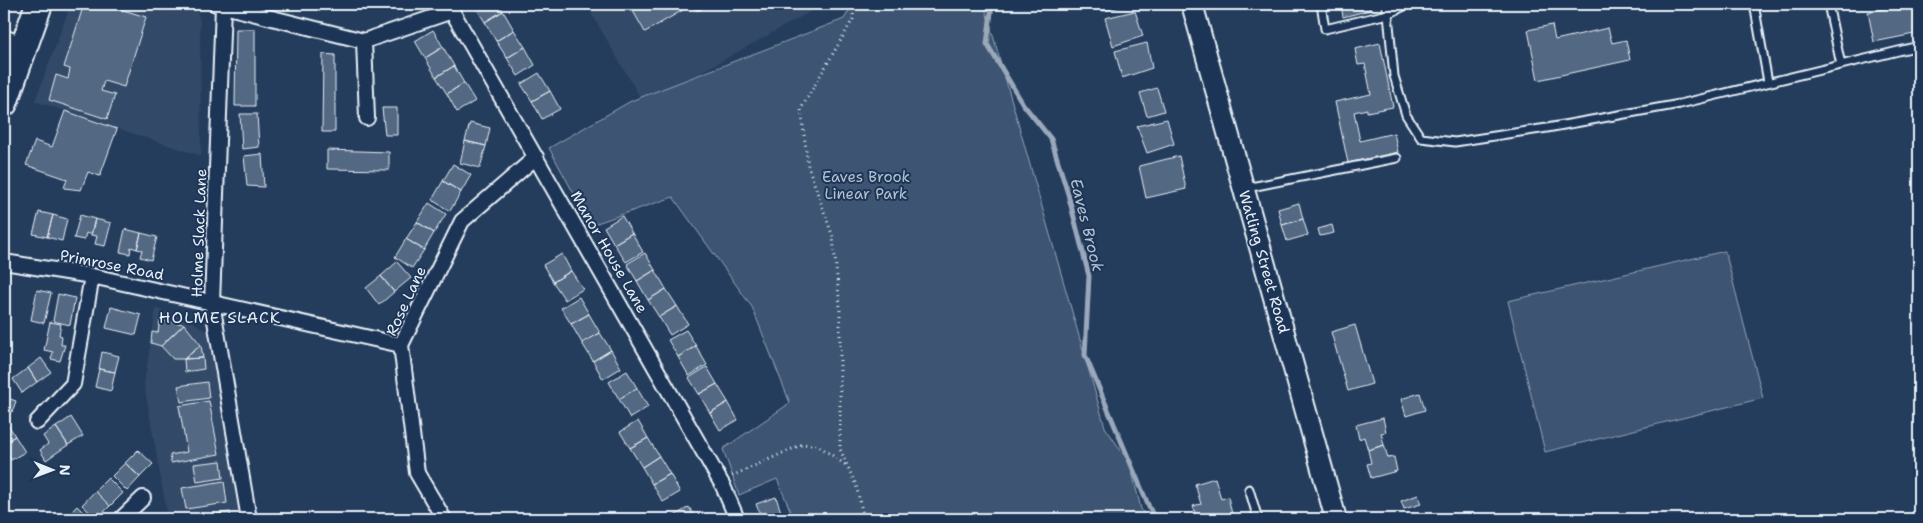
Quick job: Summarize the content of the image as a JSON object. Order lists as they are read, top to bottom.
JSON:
{
  "streets": {
    "main road": ["Watling Street Road"],
    "street": [
      "Holme Slack Lane",
      "Manor House Lane",
      "Primrose Road",
      "Rose Lane"
    ]
  },
  "crossings": [
    ["Holme Slack Lane", "Primrose Road"],
    ["Manor House Lane", "Rose Lane"],
    ["Primrose Road", "Rose Lane"]
  ],
  "districts": ["HOLME SLACK"],
  "water": ["Eaves Brook"],
  "parks": ["Eaves Brook Linear Park"],
  "north": "right"
}
